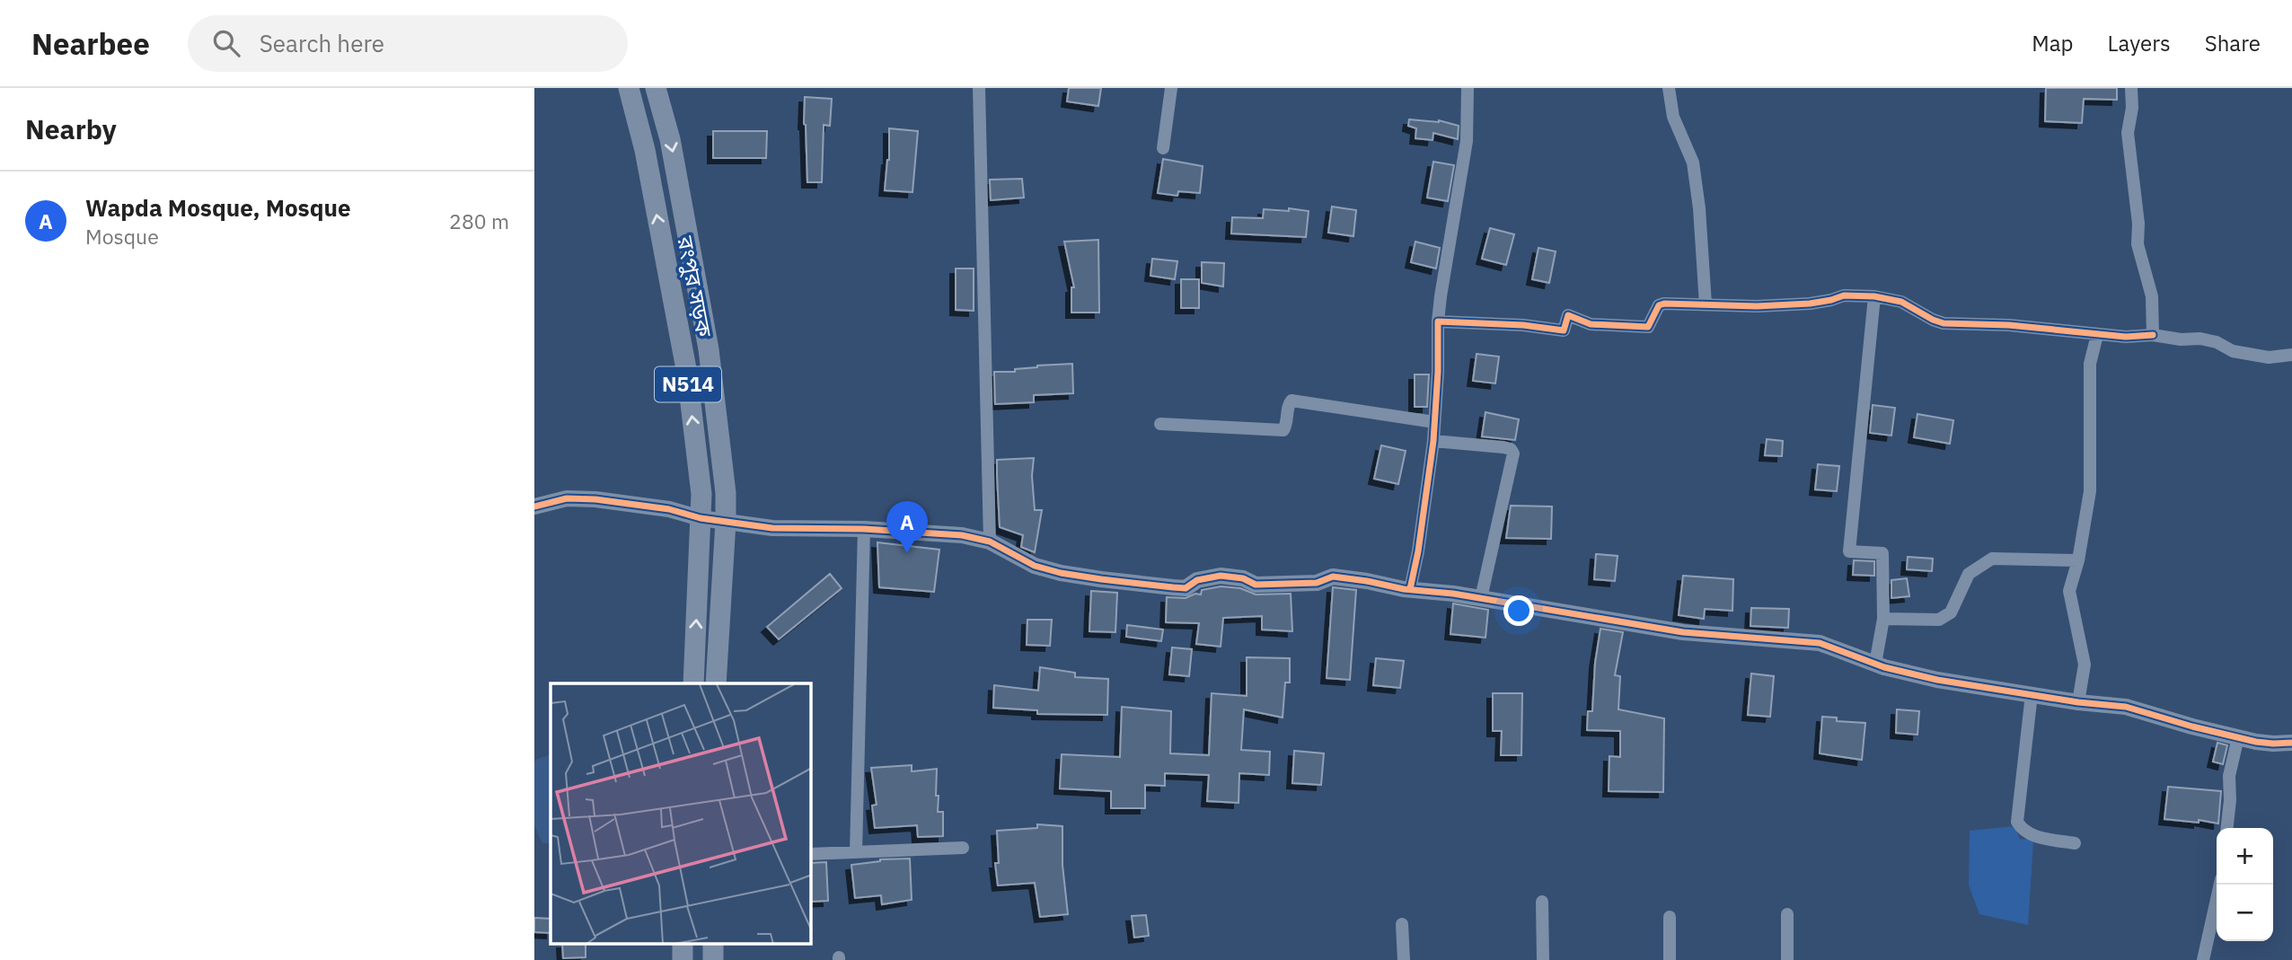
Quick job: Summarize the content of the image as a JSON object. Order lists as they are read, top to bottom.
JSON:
{
  "streets": {
    "highway": ["রংপুর সড়ক", "N514"]
  },
  "page": {
    "header": "Nearbee",
    "search": "Search here",
    "nav": ["Map", "Layers", "Share"],
    "heading": "Nearby",
    "list": [
      {
        "mark": "A",
        "name": "Wapda Mosque, Mosque",
        "note": "Mosque",
        "value": "280 m"
      }
    ],
    "pins": "A",
    "map_buttons": ["+", "−"]
  }
}
